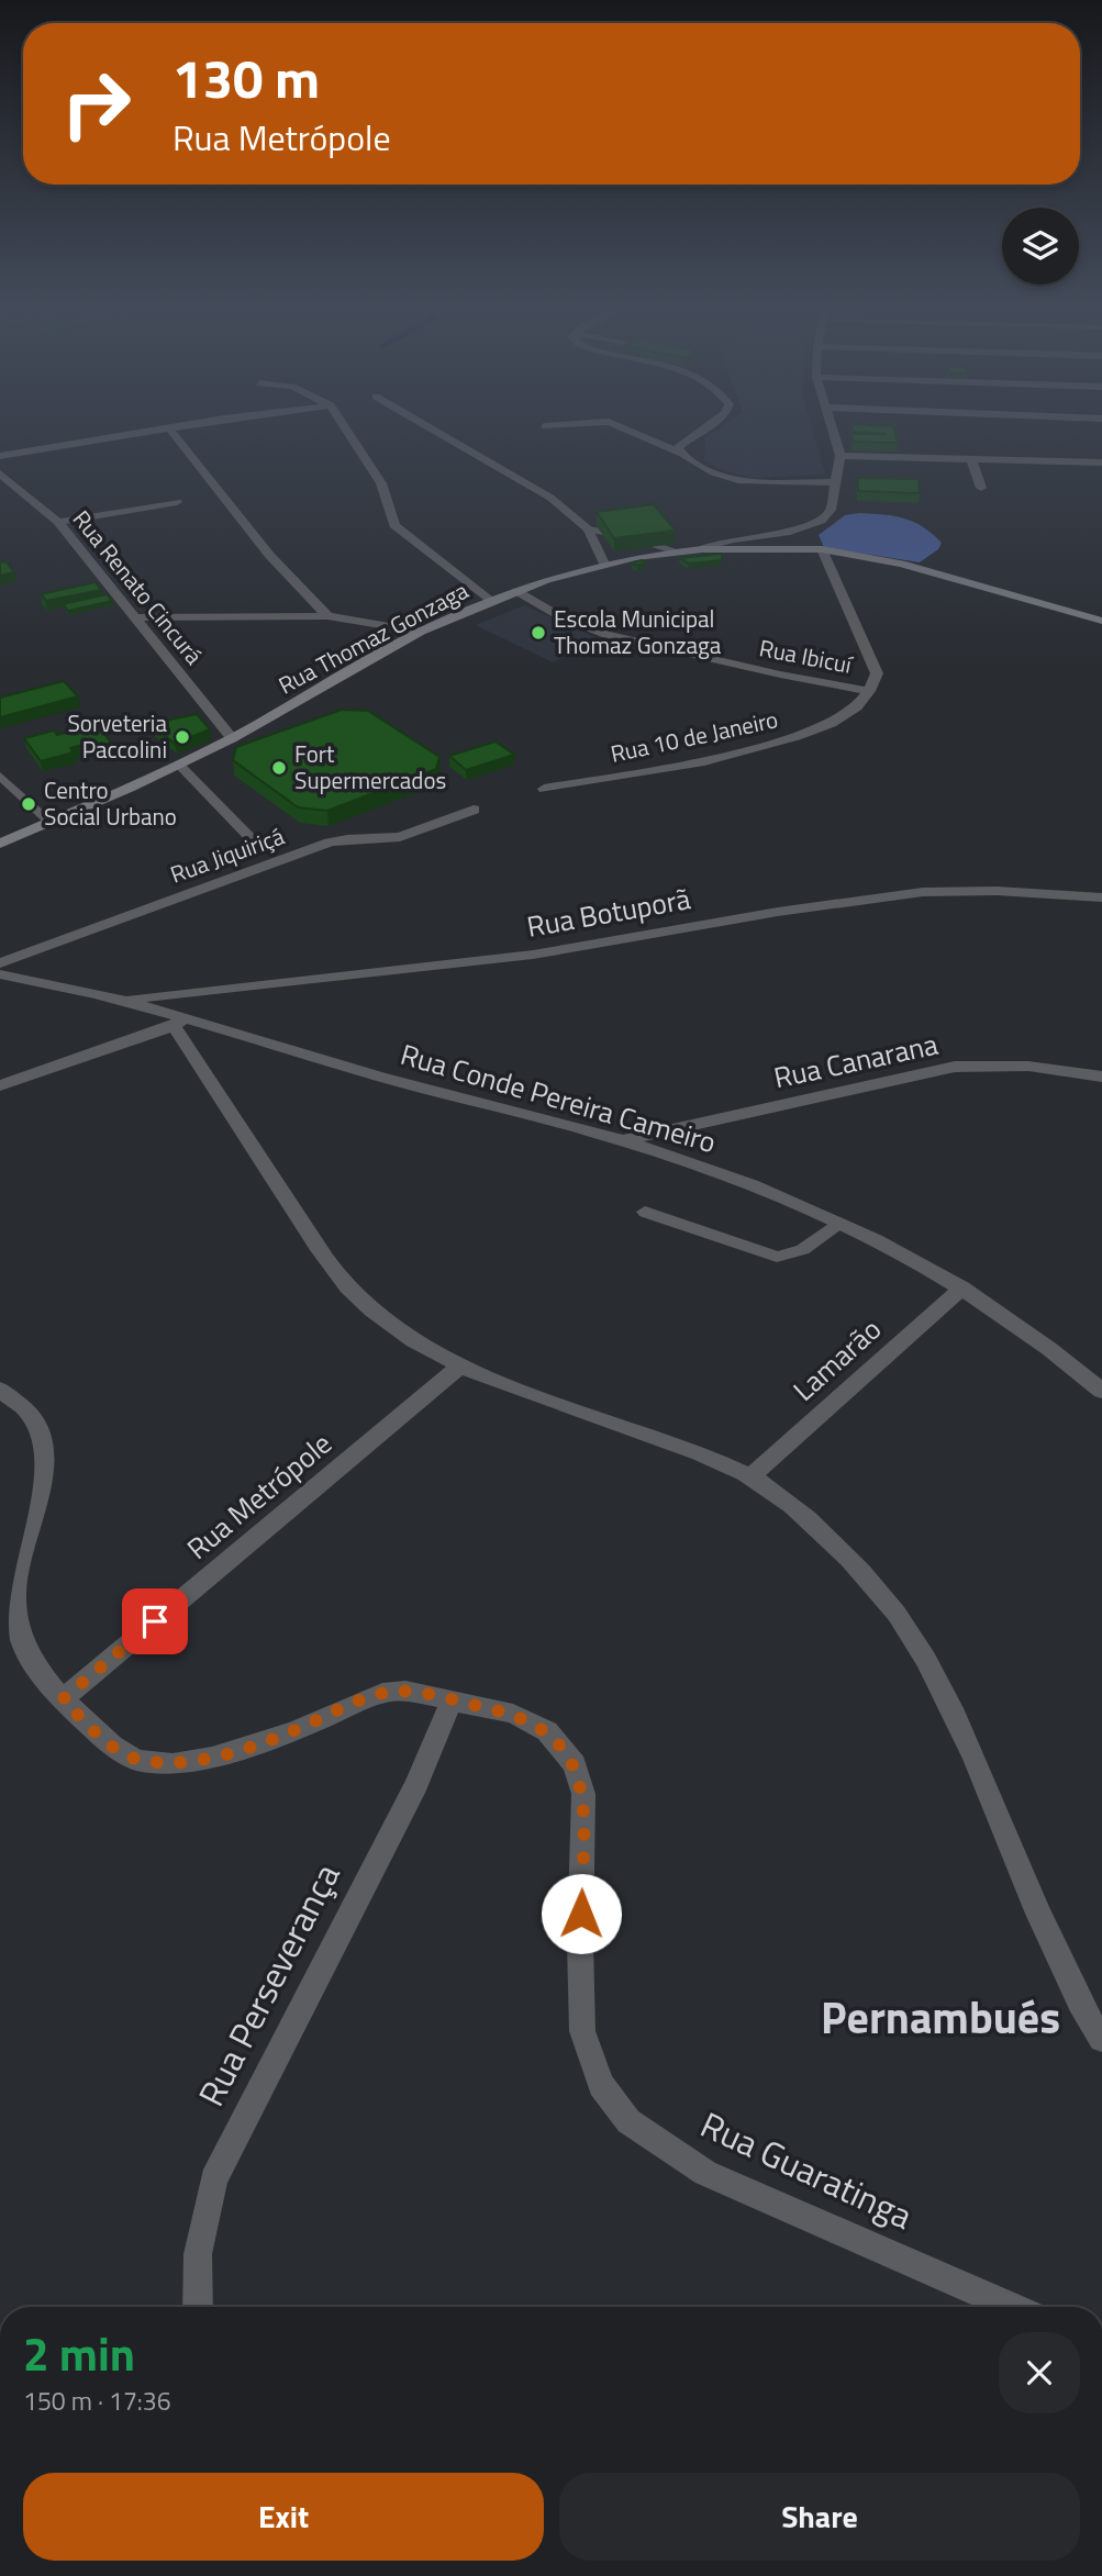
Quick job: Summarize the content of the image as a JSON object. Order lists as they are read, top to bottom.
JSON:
{
  "streets": {
    "main road": ["Rua Thomaz Gonzaga"],
    "street": [
      "Rua Renato Cincurá",
      "Rua Ibicuí",
      "Rua 10 de Janeiro",
      "Rua Jiquiriçá",
      "Rua Botuporã",
      "Rua Canarana",
      "Rua Conde Pereira Cameiro",
      "Lamarão",
      "Rua Metrópole",
      "Rua Perseverança",
      "Rua Guaratinga"
    ]
  },
  "crossings": [
    ["Rua Renato Cincurá", "Rua Thomaz Gonzaga"],
    ["Rua Thomaz Gonzaga", "Rua Ibicuí"],
    ["Rua Ibicuí", "Rua 10 de Janeiro"],
    ["Rua Botuporã", "Rua Conde Pereira Cameiro"],
    ["Rua Canarana", "Rua Conde Pereira Cameiro"],
    ["Rua Conde Pereira Cameiro", "Lamarão"],
    ["Rua Metrópole", "Rua Guaratinga"],
    ["Rua Perseverança", "Rua Guaratinga"]
  ],
  "districts": ["Pernambués"],
  "places": [
    "Escola Municipal Thomaz Gonzaga",
    "Sorveteria Paccolini",
    "Fort Supermercados",
    "Centro Social Urbano"
  ],
  "page": {
    "turn": ["130 m", "Rua Metrópole"],
    "heading": ["2 min", "150 m · 17:36"],
    "buttons": ["Exit", "Share"]
  }
}
